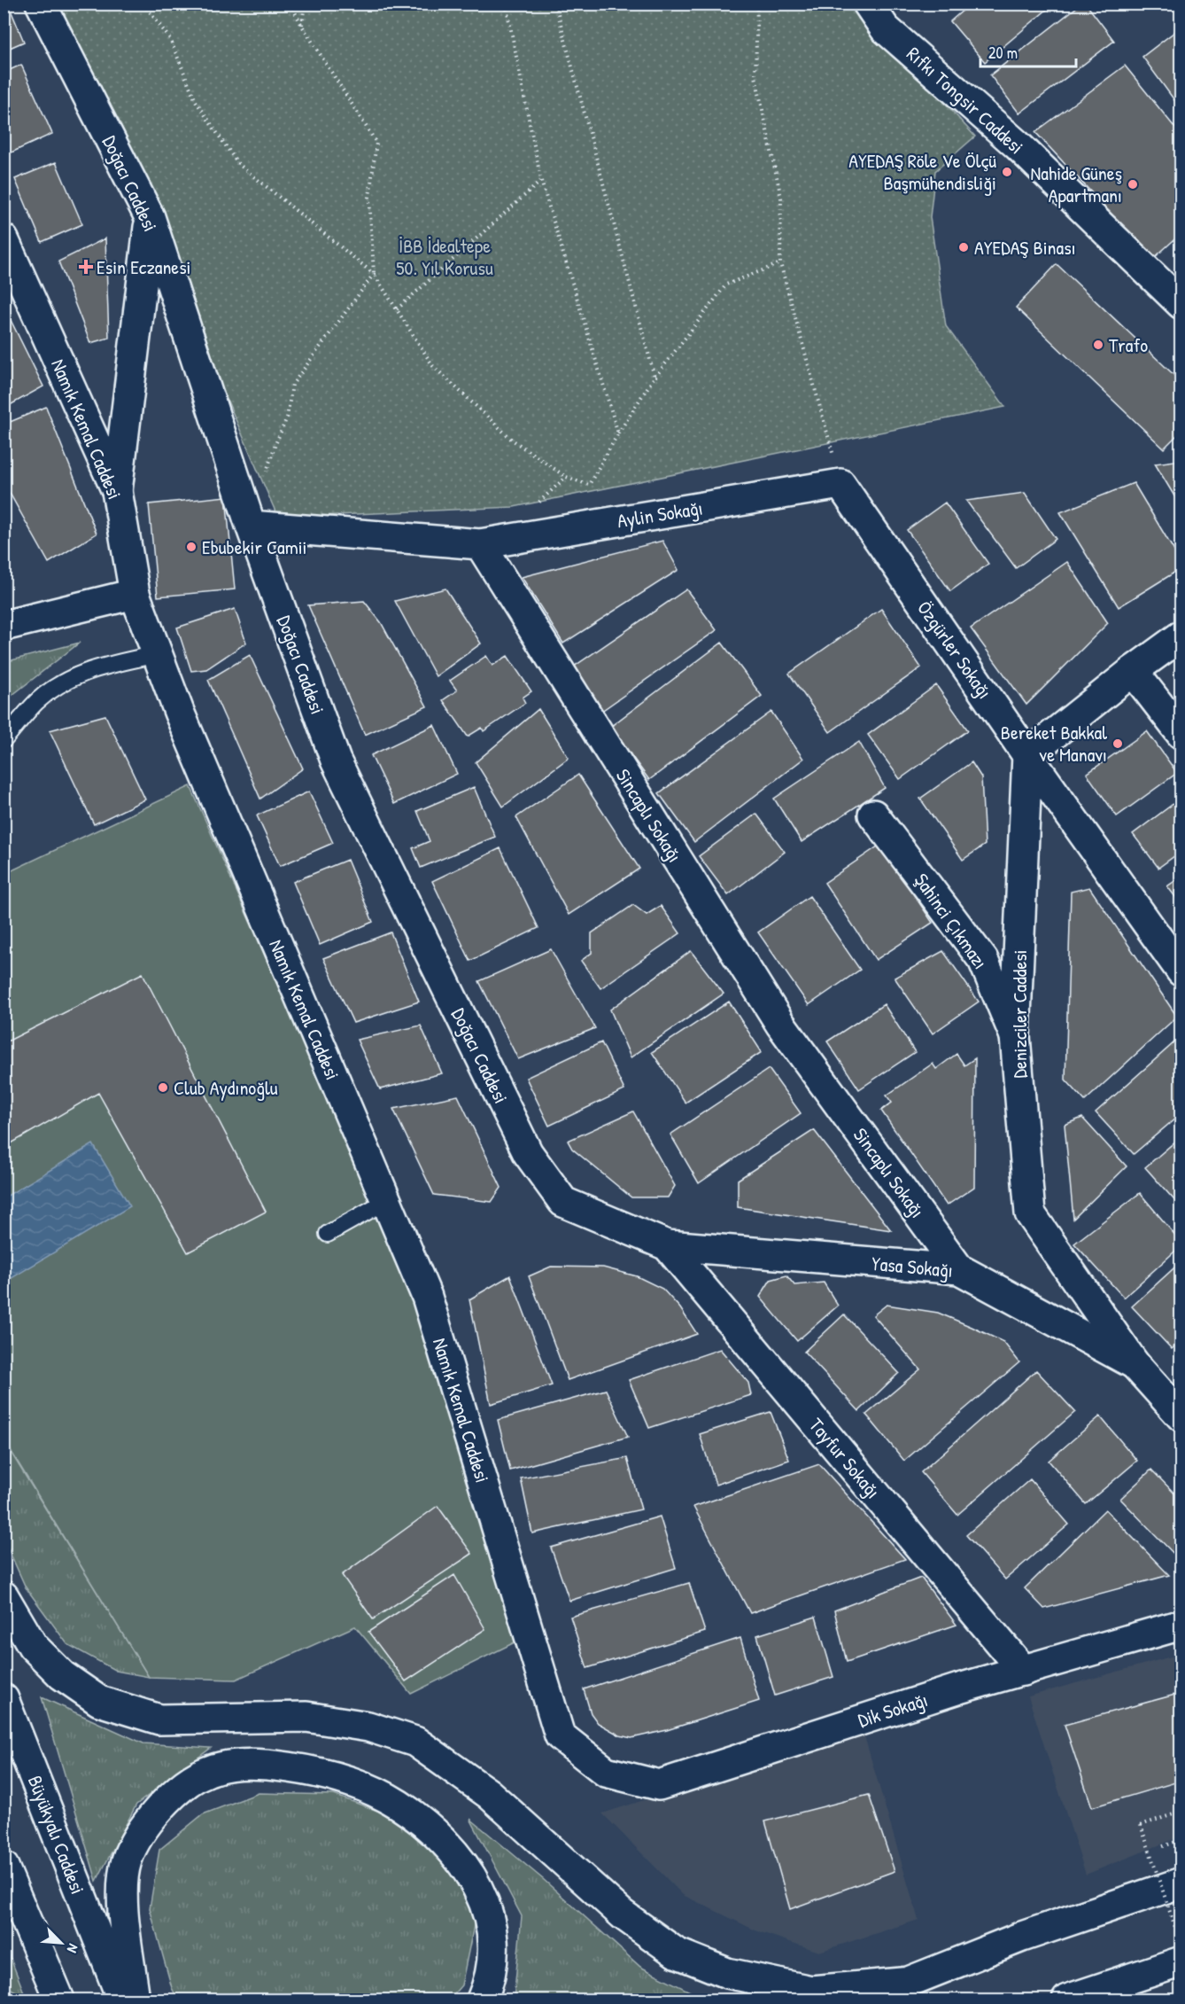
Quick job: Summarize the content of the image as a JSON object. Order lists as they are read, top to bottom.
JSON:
{
  "streets": {
    "main road": [
      "Rıfkı Tongsir Caddesi",
      "Doğacı Caddesi",
      "Namık Kemal Caddesi",
      "Aylin Sokağı",
      "Özgürler Sokağı",
      "Sincaplı Sokağı",
      "Şahinci Çıkmazı",
      "Denizciler Caddesi",
      "Yasa Sokağı",
      "Tayfur Sokağı",
      "Dik Sokağı",
      "Büyükyalı Caddesi"
    ]
  },
  "crossings": [
    ["Doğacı Caddesi", "Yasa Sokağı"],
    ["Doğacı Caddesi", "Tayfur Sokağı"],
    ["Namık Kemal Caddesi", "Dik Sokağı"],
    ["Aylin Sokağı", "Özgürler Sokağı"],
    ["Aylin Sokağı", "Sincaplı Sokağı"],
    ["Özgürler Sokağı", "Denizciler Caddesi"],
    ["Sincaplı Sokağı", "Yasa Sokağı"],
    ["Şahinci Çıkmazı", "Denizciler Caddesi"],
    ["Denizciler Caddesi", "Yasa Sokağı"],
    ["Yasa Sokağı", "Tayfur Sokağı"],
    ["Tayfur Sokağı", "Dik Sokağı"]
  ],
  "parks": ["İBB İdealtepe 50. Yıl Korusu"],
  "places": {
    "other": [
      "AYEDAŞ Röle Ve Ölçü Başmühendisliği",
      "Nahide Güneş Apartmanı",
      "AYEDAŞ Binası",
      "Trafo",
      "Ebubekir Camii",
      "Bereket Bakkal ve Manavı",
      "Club Aydınoğlu"
    ],
    "health": ["Esin Eczanesi"]
  },
  "scale_bar": "20 m",
  "north": "bottom right"
}
